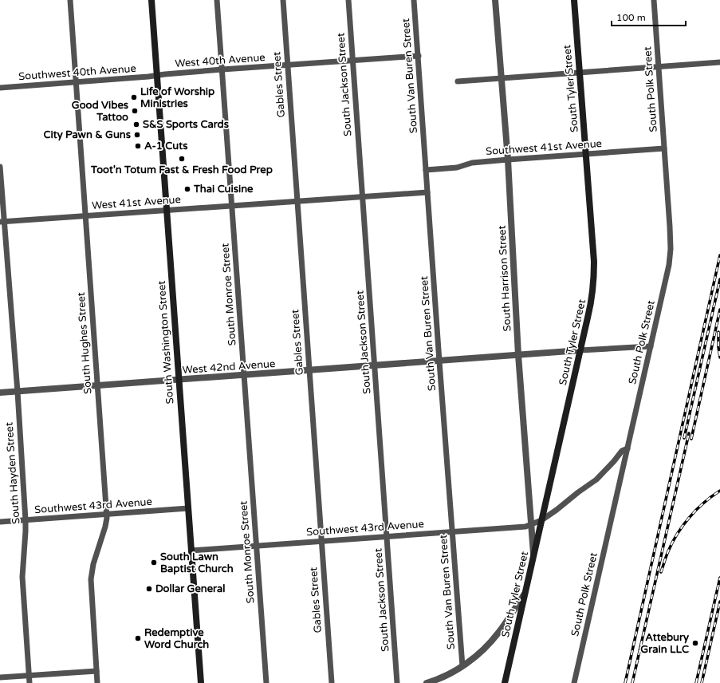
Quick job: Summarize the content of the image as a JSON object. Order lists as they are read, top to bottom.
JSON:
{
  "streets": {
    "main road": ["South Tyler Street", "South Washington Street"],
    "street": [
      "West 40th Avenue",
      "Southwest 40th Avenue",
      "South Van Buren Street",
      "Gables Street",
      "South Jackson Street",
      "South Polk Street",
      "Southwest 41st Avenue",
      "West 41st Avenue",
      "South Harrison Street",
      "South Monroe Street",
      "South Hughes Street",
      "West 42nd Avenue",
      "South Hayden Street",
      "Southwest 43rd Avenue"
    ]
  },
  "crossings": [
    ["West 40th Avenue", "Southwest 40th Avenue"],
    ["West 40th Avenue", "South Van Buren Street"],
    ["West 40th Avenue", "Gables Street"],
    ["West 40th Avenue", "South Jackson Street"],
    ["West 40th Avenue", "South Monroe Street"],
    ["West 40th Avenue", "South Washington Street"],
    ["Southwest 40th Avenue", "South Washington Street"],
    ["Southwest 40th Avenue", "South Hughes Street"],
    ["South Van Buren Street", "Southwest 41st Avenue"],
    ["South Van Buren Street", "West 41st Avenue"],
    ["South Van Buren Street", "West 42nd Avenue"],
    ["South Van Buren Street", "Southwest 43rd Avenue"],
    ["Gables Street", "West 41st Avenue"],
    ["Gables Street", "West 42nd Avenue"],
    ["Gables Street", "Southwest 43rd Avenue"],
    ["South Jackson Street", "West 41st Avenue"],
    ["South Jackson Street", "West 42nd Avenue"],
    ["South Jackson Street", "Southwest 43rd Avenue"],
    ["South Tyler Street", "Southwest 41st Avenue"],
    ["South Tyler Street", "South Harrison Street"],
    ["South Tyler Street", "West 42nd Avenue"],
    ["South Tyler Street", "Southwest 43rd Avenue"],
    ["South Polk Street", "Southwest 41st Avenue"],
    ["South Polk Street", "Southwest 43rd Avenue"],
    ["Southwest 41st Avenue", "South Harrison Street"],
    ["West 41st Avenue", "South Monroe Street"],
    ["West 41st Avenue", "South Washington Street"],
    ["West 41st Avenue", "South Hughes Street"],
    ["West 41st Avenue", "South Hayden Street"],
    ["South Harrison Street", "West 42nd Avenue"],
    ["South Harrison Street", "Southwest 43rd Avenue"],
    ["South Monroe Street", "West 42nd Avenue"],
    ["South Monroe Street", "Southwest 43rd Avenue"],
    ["South Washington Street", "West 42nd Avenue"],
    ["South Washington Street", "Southwest 43rd Avenue"],
    ["South Hughes Street", "West 42nd Avenue"],
    ["South Hughes Street", "Southwest 43rd Avenue"],
    ["West 42nd Avenue", "South Hayden Street"],
    ["South Hayden Street", "Southwest 43rd Avenue"]
  ],
  "places": [
    "Life of Worship Ministries",
    "Good Vibes Tattoo",
    "S&S Sports Cards",
    "City Pawn & Guns",
    "A-1 Cuts",
    "Toot'n Totum Fast & Fresh Food Prep",
    "Thai Cuisine",
    "South Lawn Baptist Church",
    "Dollar General",
    "Redemptive Word Church",
    "Attebury Grain LLC"
  ],
  "scale_bar": "100 m"
}
